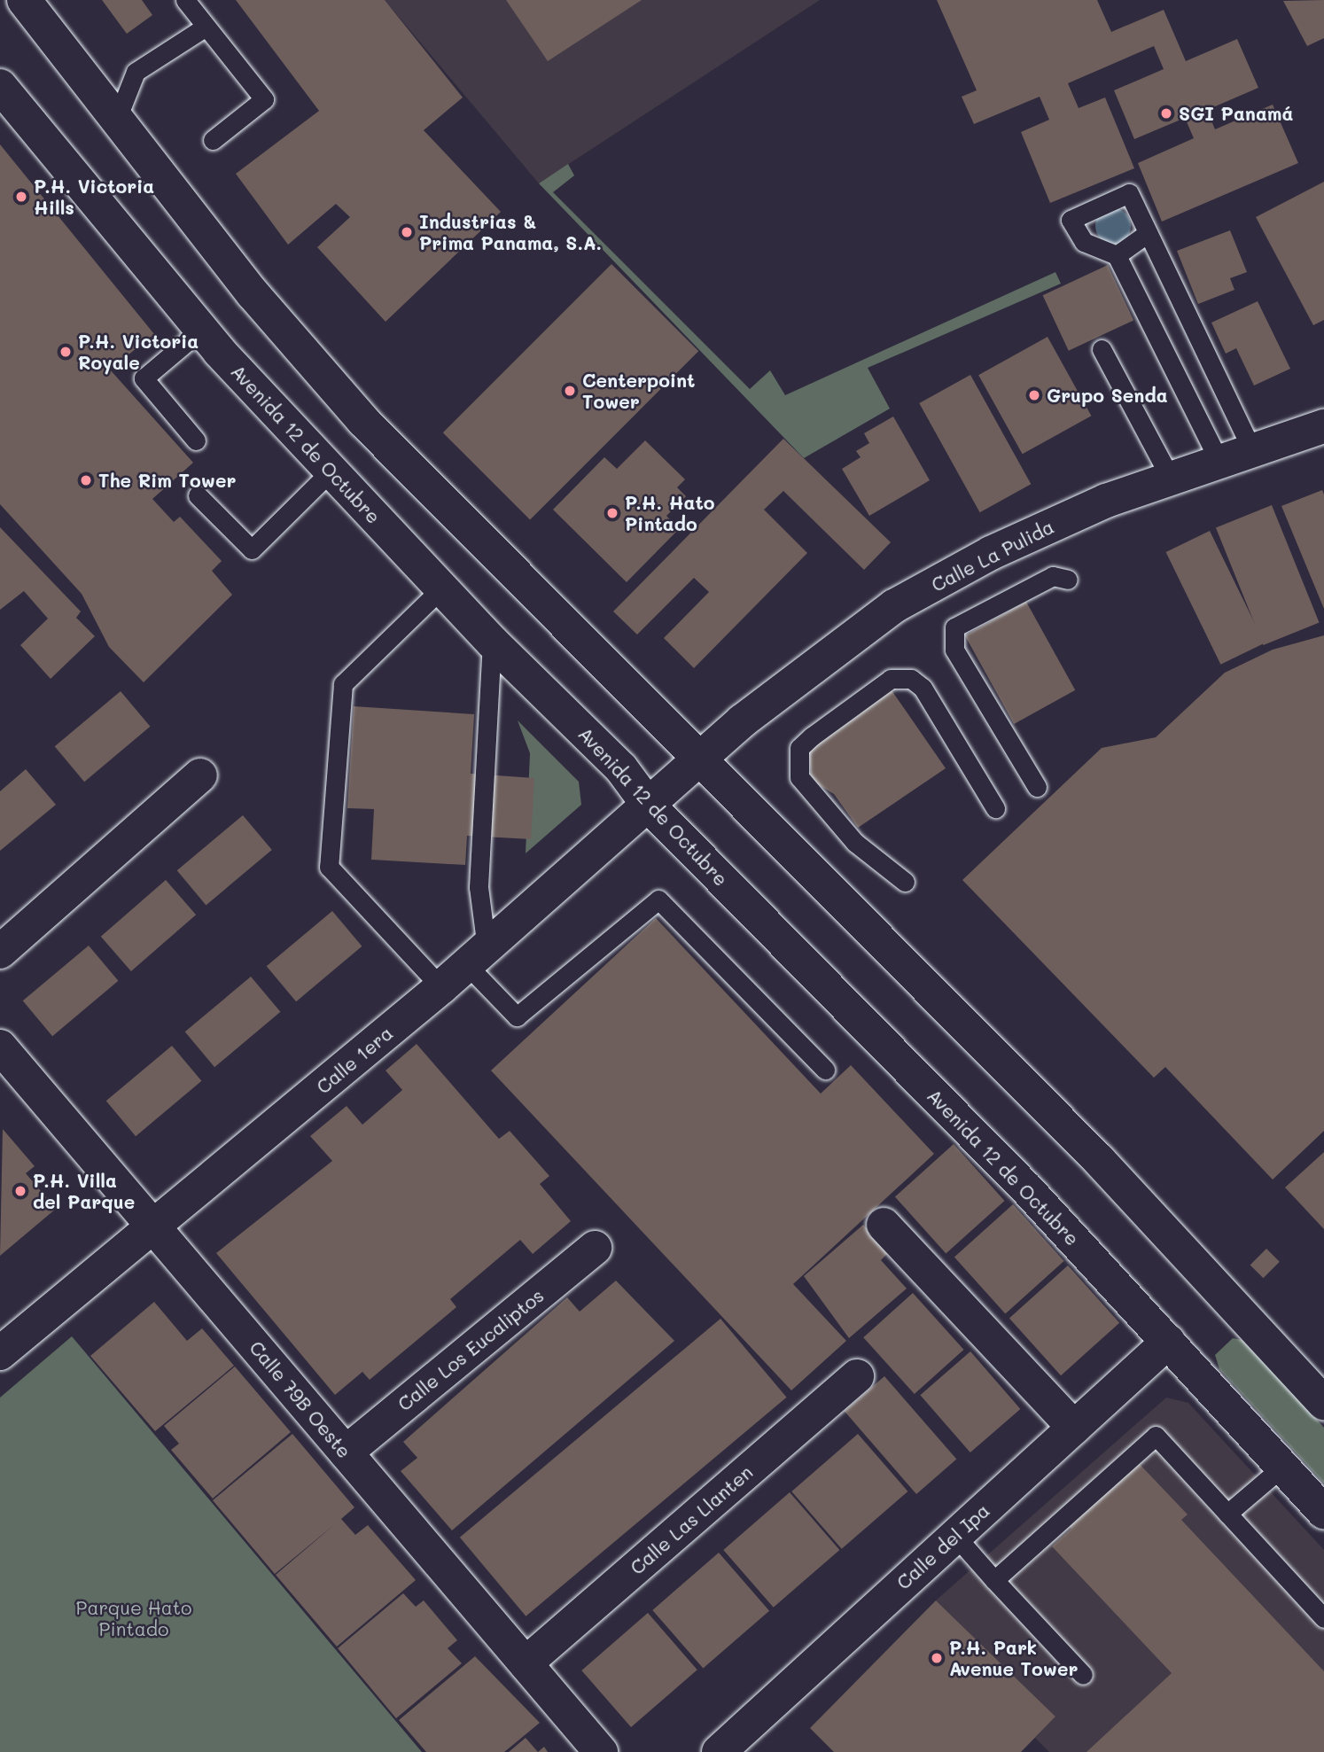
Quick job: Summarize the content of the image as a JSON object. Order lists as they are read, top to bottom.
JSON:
{
  "streets": {
    "main road": [
      "Avenida 12 de Octubre",
      "Calle La Pulida",
      "Calle 1era",
      "Calle Los Eucaliptos",
      "Calle 79B Oeste",
      "Calle Las Llanten",
      "Calle del Ipa"
    ]
  },
  "crossings": [
    ["Avenida 12 de Octubre", "Calle 1era"],
    ["Avenida 12 de Octubre", "Calle del Ipa"],
    ["Calle La Pulida", "Calle 1era"],
    ["Calle 1era", "Calle 79B Oeste"],
    ["Calle Los Eucaliptos", "Calle 79B Oeste"],
    ["Calle 79B Oeste", "Calle Las Llanten"]
  ],
  "parks": ["Parque Hato Pintado"],
  "places": [
    "SGI Panamá",
    "P.H. Victoria Hills",
    "Industrias & Prima Panama, S.A.",
    "P.H. Victoria Royale",
    "Centerpoint Tower",
    "Grupo Senda",
    "The Rim Tower",
    "P.H. Hato Pintado",
    "P.H. Villa del Parque",
    "P.H. Park Avenue Tower"
  ]
}
